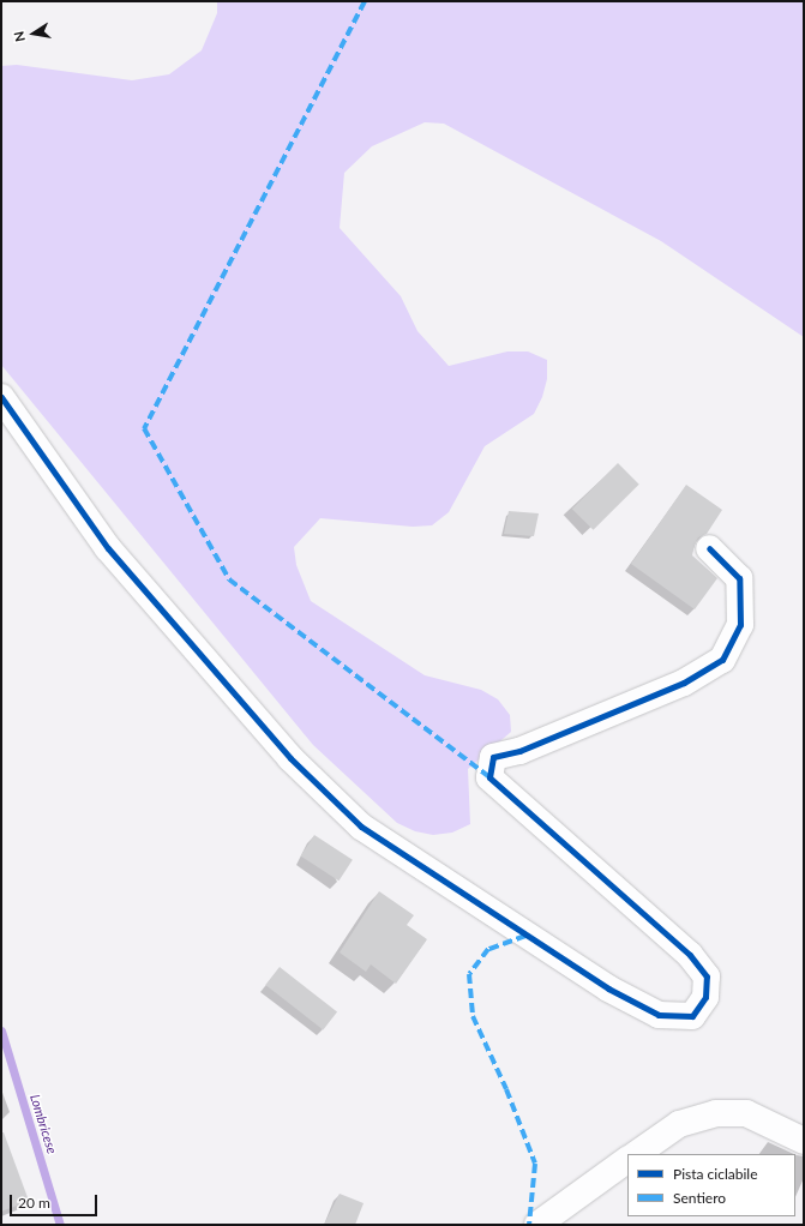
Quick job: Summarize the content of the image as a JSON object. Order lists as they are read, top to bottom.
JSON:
{
  "water": ["Lombricese"],
  "legend": ["Pista ciclabile", "Sentiero"],
  "scale_bar": "20 m",
  "north": "left"
}
